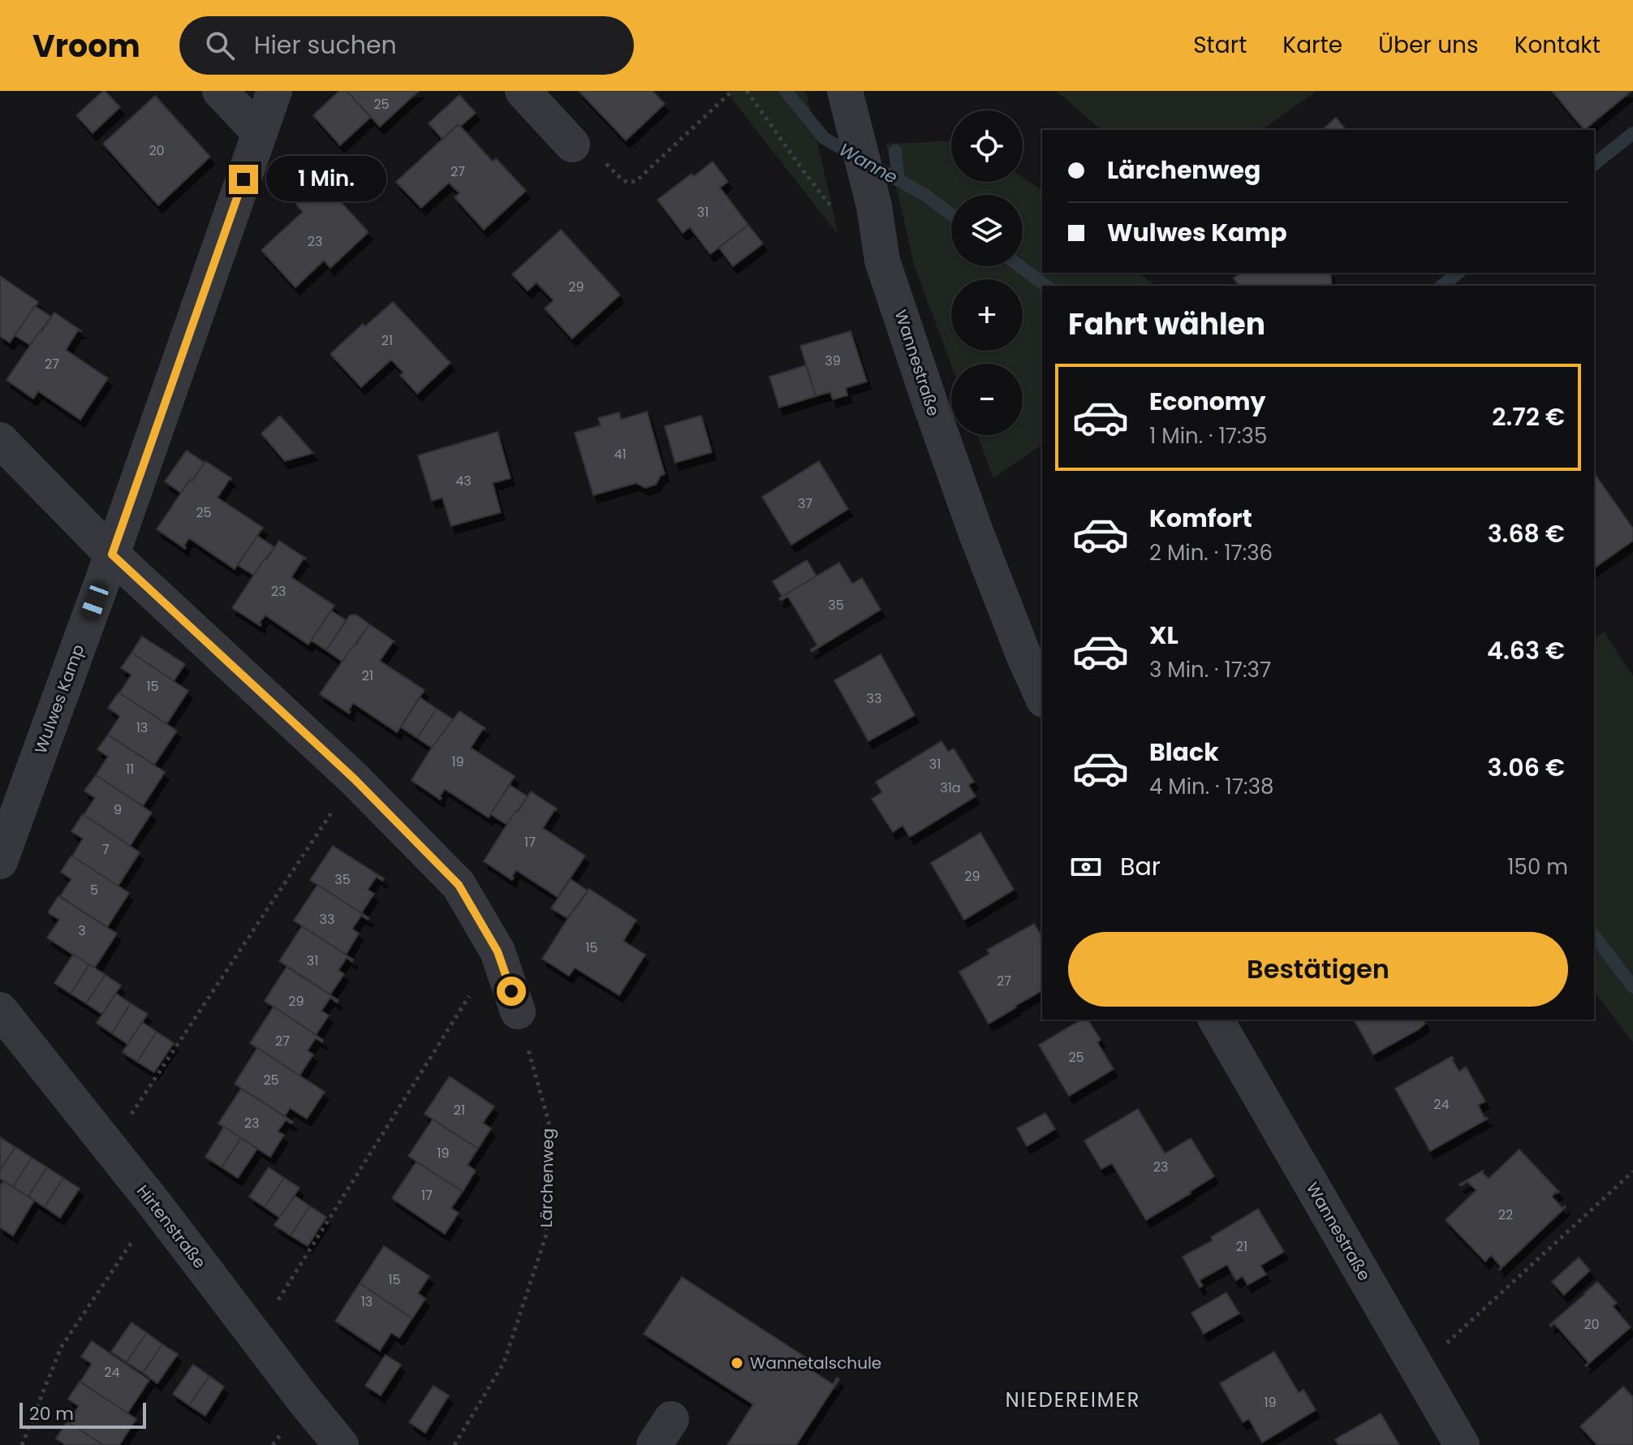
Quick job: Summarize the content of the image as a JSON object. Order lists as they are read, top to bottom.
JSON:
{
  "streets": {
    "street": ["Wannestraße", "Wulwes Kamp", "Hirtenstraße"],
    "path": ["Lärchenweg"]
  },
  "districts": ["NIEDEREIMER"],
  "water": ["Wanne"],
  "places": ["Wannetalschule"],
  "house_numbers": [
    "25",
    "20",
    "27",
    "31",
    "23",
    "29",
    "21",
    "39",
    "27",
    "41",
    "43",
    "37",
    "25",
    "23",
    "35",
    "21",
    "15",
    "33",
    "13",
    "19",
    "31",
    "11",
    "31a",
    "9",
    "17",
    "7",
    "29",
    "35",
    "5",
    "33",
    "3",
    "15",
    "31",
    "27",
    "29",
    "27",
    "25",
    "25",
    "24",
    "21",
    "23",
    "19",
    "23",
    "17",
    "22",
    "21",
    "15",
    "13",
    "20",
    "24",
    "19"
  ],
  "scale_bar": "20 m",
  "page": {
    "header": "Vroom",
    "search": "Hier suchen",
    "nav": [
      "Start",
      "Karte",
      "Über uns",
      "Kontakt"
    ],
    "map_buttons": ["+", "−"],
    "banner": ["Lärchenweg", "Wulwes Kamp"],
    "bubble": "1 Min.",
    "heading": "Fahrt wählen",
    "list": [
      {
        "name": "Economy",
        "note": "1 Min. · 17:35",
        "value": "2.72 €"
      },
      {
        "name": "Komfort",
        "note": "2 Min. · 17:36",
        "value": "3.68 €"
      },
      {
        "name": "XL",
        "note": "3 Min. · 17:37",
        "value": "4.63 €"
      },
      {
        "name": "Black",
        "note": "4 Min. · 17:38",
        "value": "3.06 €"
      }
    ],
    "pay": ["Bar", "150 m"],
    "buttons": "Bestätigen",
    "scale": "20 m"
  }
}
